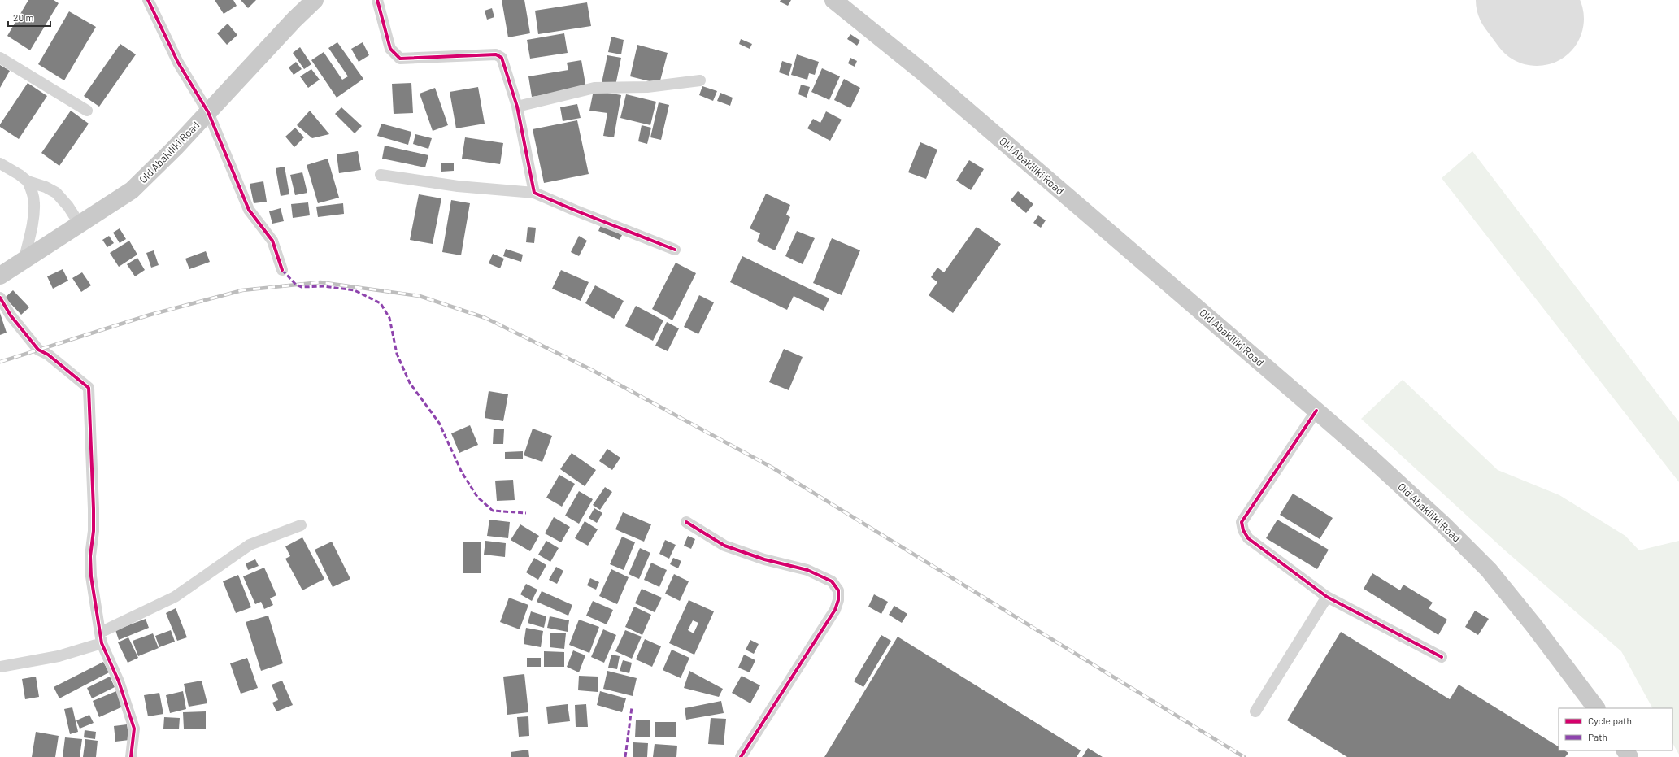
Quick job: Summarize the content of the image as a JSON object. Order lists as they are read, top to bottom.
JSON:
{
  "streets": {
    "main road": ["Old Abakiliki Road"]
  },
  "legend": ["Cycle path", "Path"],
  "scale_bar": "20 m"
}
